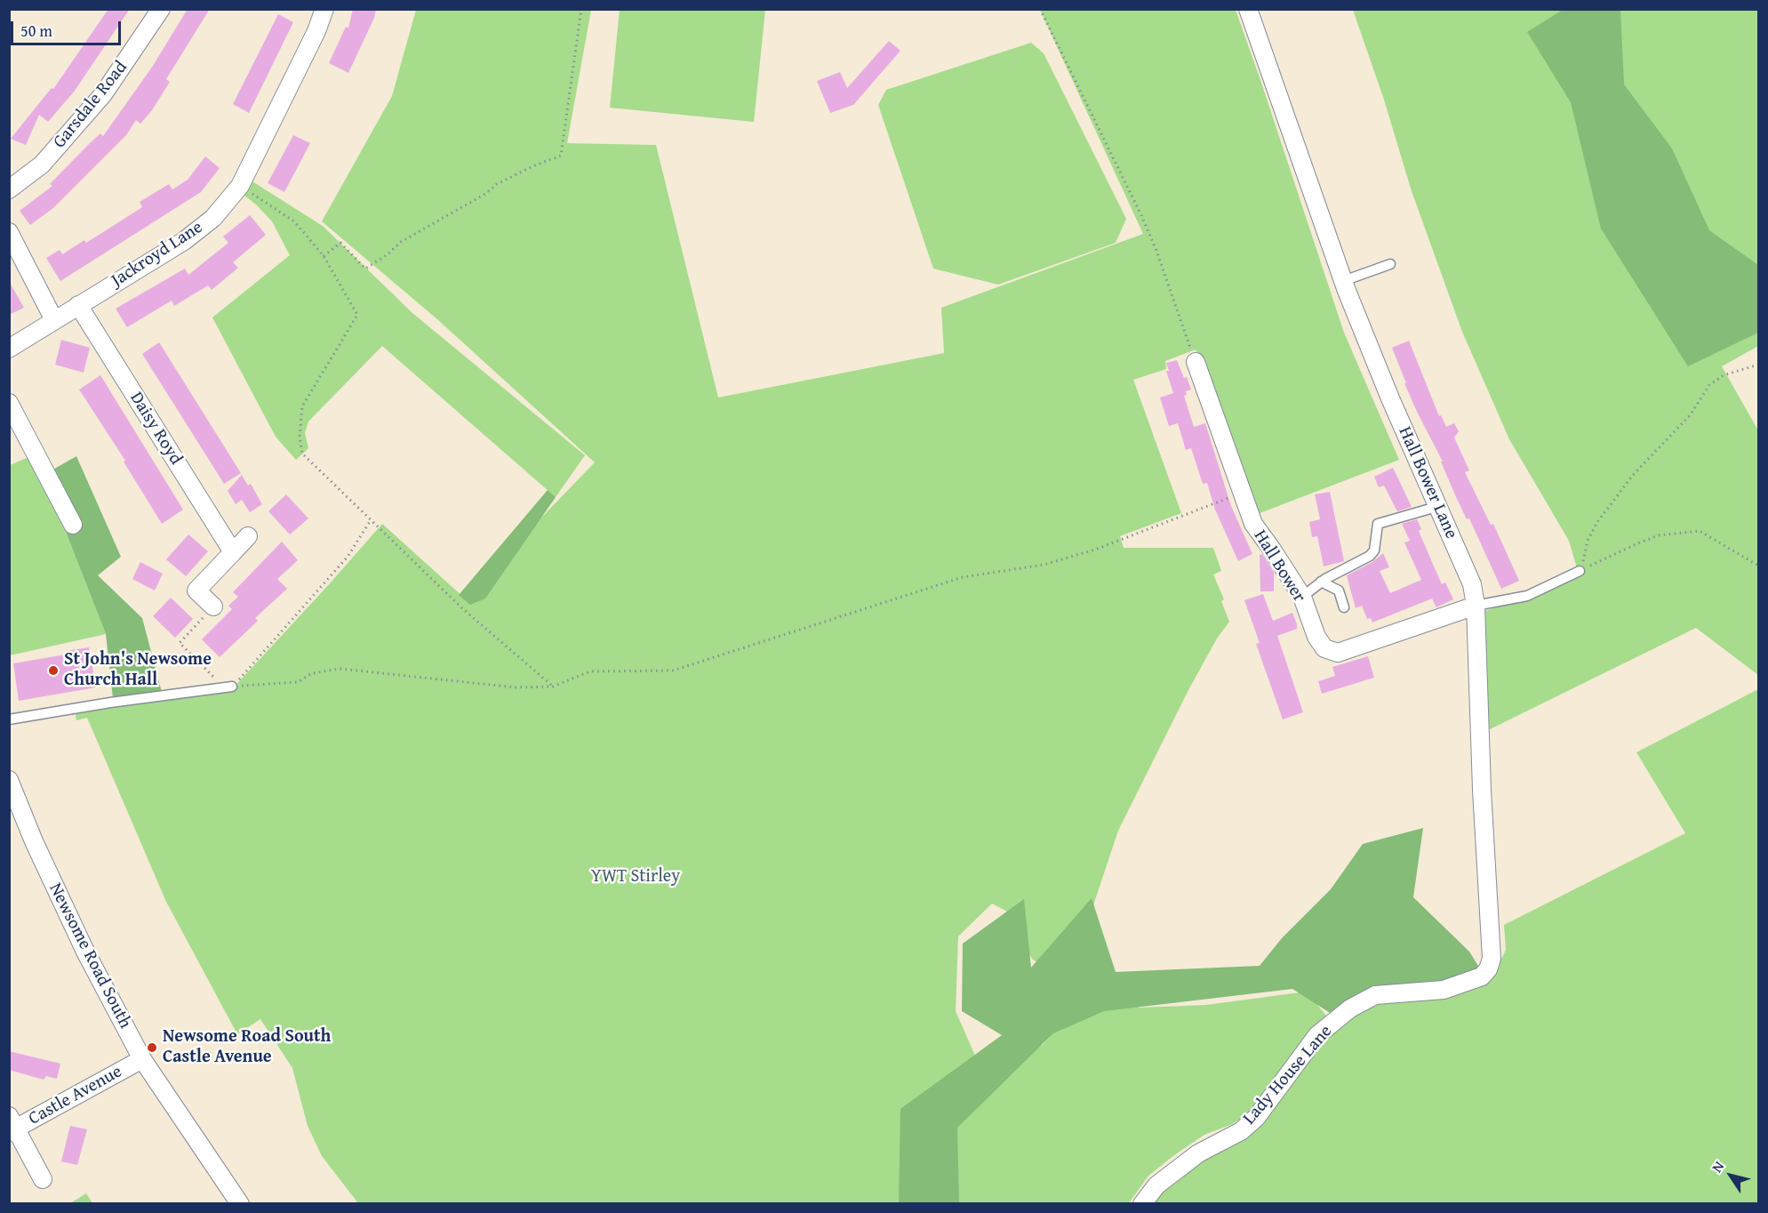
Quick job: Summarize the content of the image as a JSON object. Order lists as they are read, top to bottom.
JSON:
{
  "streets": {
    "street": [
      "Garsdale Road",
      "Jackroyd Lane",
      "Daisy Royd",
      "Hall Bower Lane",
      "Hall Bower",
      "Newsome Road South",
      "Lady House Lane",
      "Castle Avenue"
    ]
  },
  "crossings": [
    ["Jackroyd Lane", "Daisy Royd"],
    ["Hall Bower Lane", "Hall Bower"],
    ["Hall Bower Lane", "Lady House Lane"],
    ["Newsome Road South", "Castle Avenue"]
  ],
  "parks": ["YWT Stirley"],
  "places": ["St John's Newsome Church Hall", "Newsome Road South Castle Avenue"],
  "scale_bar": "50 m",
  "north": "top left"
}
